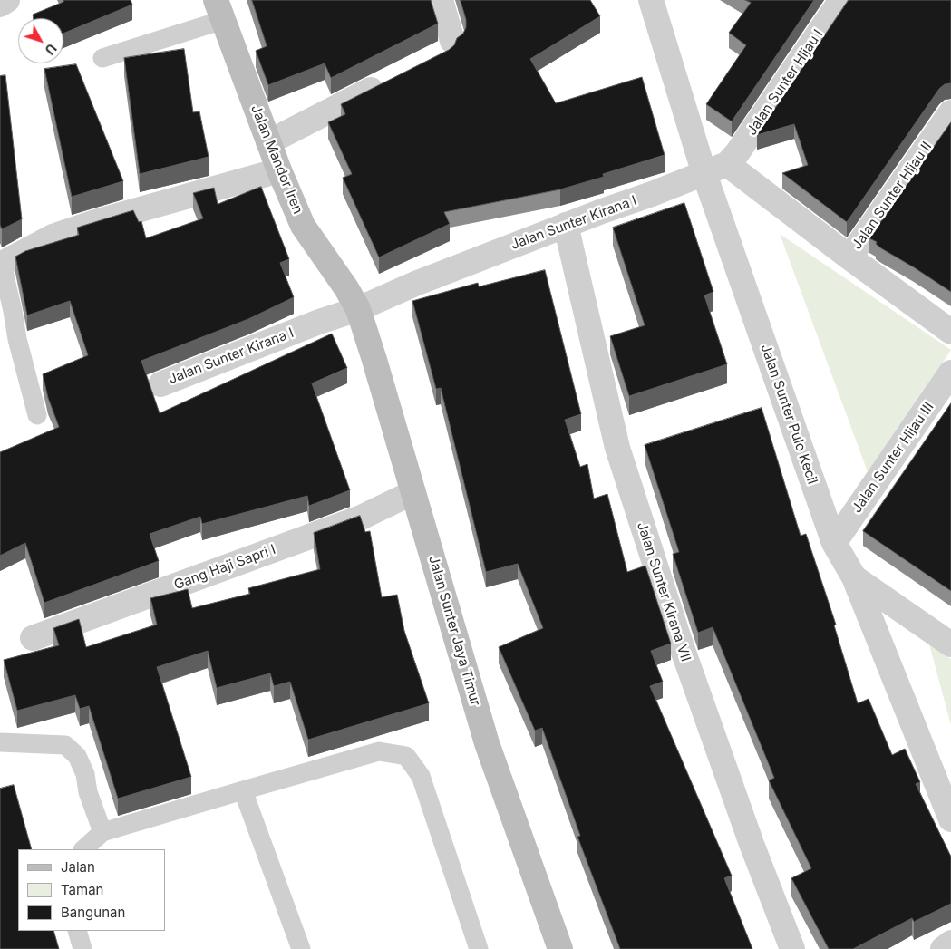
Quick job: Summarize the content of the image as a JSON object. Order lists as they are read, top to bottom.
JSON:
{
  "streets": {
    "street": [
      "Jalan Sunter Hijau I",
      "Jalan Mandor Iren",
      "Jalan Sunter Hijau II",
      "Jalan Sunter Kirana I",
      "Jalan Sunter Pulo Kecil",
      "Jalan Sunter Hijau III",
      "Gang Haji Sapri I",
      "Jalan Sunter Kirana VII",
      "Jalan Sunter Jaya Timur"
    ]
  },
  "crossings": [
    ["Jalan Sunter Hijau I", "Jalan Sunter Kirana I"],
    ["Jalan Mandor Iren", "Jalan Sunter Kirana I"],
    ["Jalan Mandor Iren", "Jalan Sunter Jaya Timur"],
    ["Jalan Sunter Kirana I", "Jalan Sunter Pulo Kecil"],
    ["Jalan Sunter Kirana I", "Jalan Sunter Kirana VII"],
    ["Jalan Sunter Kirana I", "Jalan Sunter Jaya Timur"],
    ["Jalan Sunter Pulo Kecil", "Jalan Sunter Hijau III"],
    ["Gang Haji Sapri I", "Jalan Sunter Jaya Timur"]
  ],
  "legend": ["Jalan", "Taman", "Bangunan"],
  "north": "bottom right"
}
